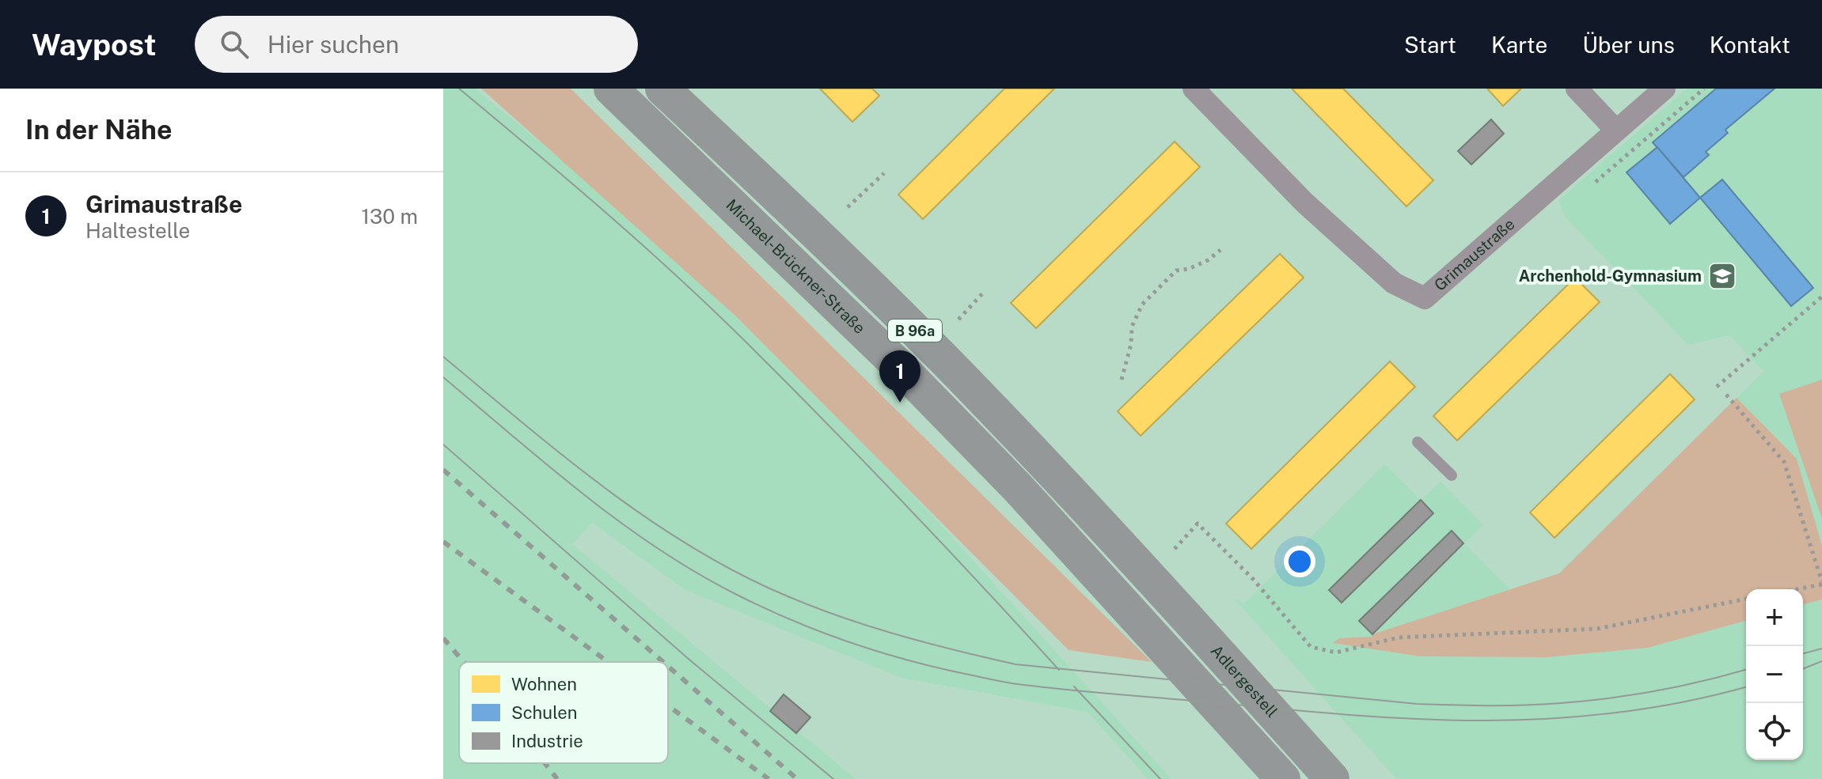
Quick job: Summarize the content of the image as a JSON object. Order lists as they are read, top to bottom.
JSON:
{
  "streets": {
    "main road": ["Michael-Brückner-Straße", "B 96a", "Adlergestell"],
    "street": ["Grimaustraße"]
  },
  "crossings": [
    ["B 96a", "Adlergestell"]
  ],
  "places": {
    "school or university": ["Archenhold-Gymnasium"]
  },
  "legend": ["Wohnen", "Schulen", "Industrie"],
  "page": {
    "header": "Waypost",
    "search": "Hier suchen",
    "nav": [
      "Start",
      "Karte",
      "Über uns",
      "Kontakt"
    ],
    "heading": "In der Nähe",
    "list": [
      {
        "mark": "1",
        "name": "Grimaustraße",
        "note": "Haltestelle",
        "value": "130 m"
      }
    ],
    "pins": "1",
    "map_buttons": ["+", "−"]
  }
}
